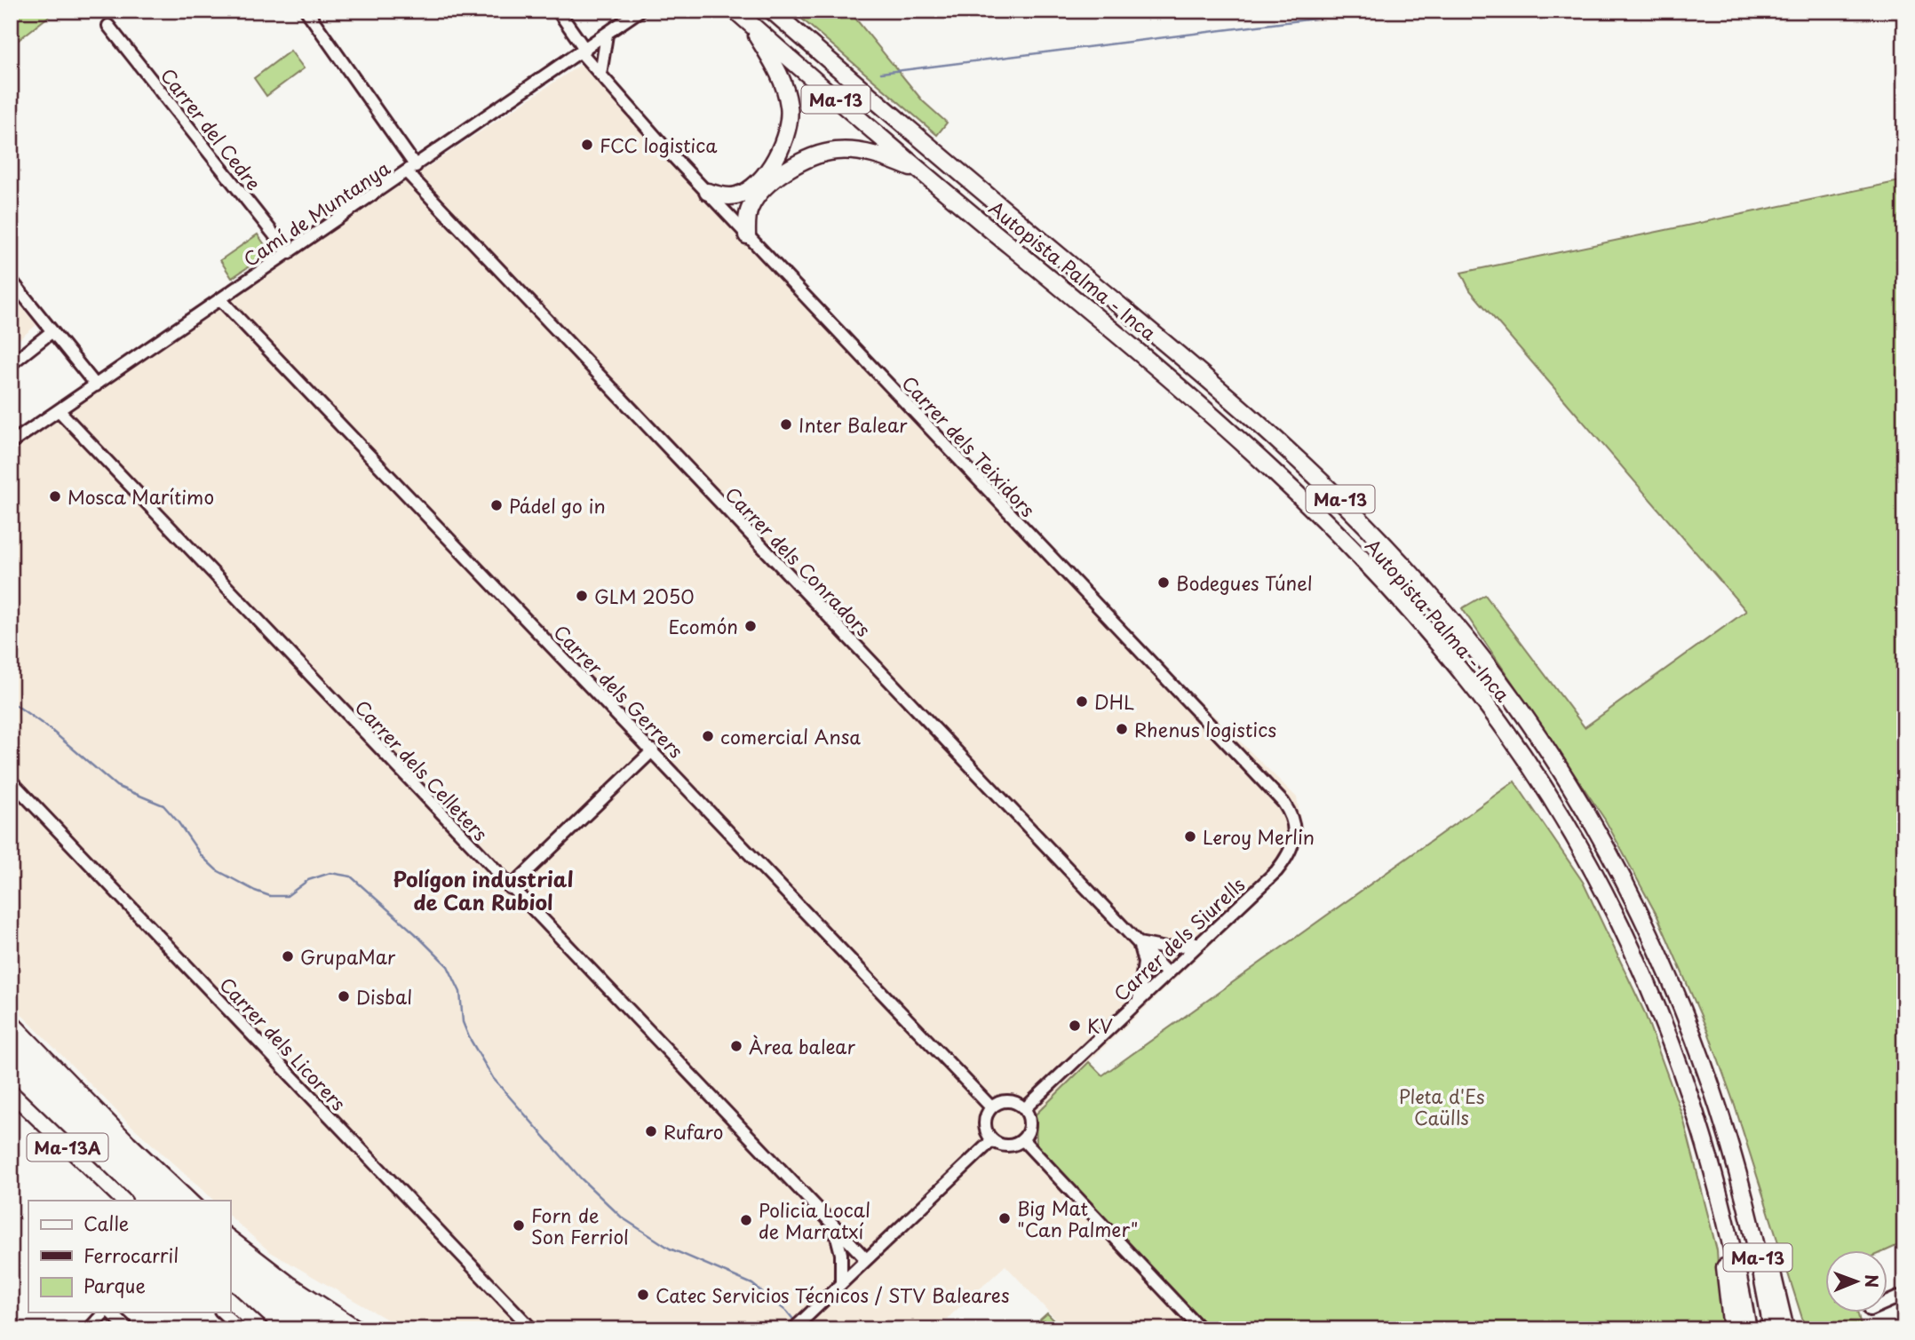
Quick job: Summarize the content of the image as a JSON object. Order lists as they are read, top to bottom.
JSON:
{
  "streets": {
    "highway": ["Ma-13", "Autopista Palma - Inca"],
    "main road": ["Ma-13A"],
    "street": [
      "Carrer del Cedre",
      "Camí de Muntanya",
      "Carrer dels Teixidors",
      "Carrer dels Conradors",
      "Carrer dels Gerrers",
      "Carrer dels Celleters",
      "Carrer dels Siurells",
      "Carrer dels Licorers"
    ]
  },
  "crossings": [
    ["Carrer del Cedre", "Camí de Muntanya"],
    ["Camí de Muntanya", "Carrer dels Teixidors"],
    ["Camí de Muntanya", "Carrer dels Conradors"],
    ["Camí de Muntanya", "Carrer dels Gerrers"],
    ["Camí de Muntanya", "Carrer dels Celleters"],
    ["Carrer dels Teixidors", "Carrer dels Siurells"],
    ["Carrer dels Conradors", "Carrer dels Siurells"],
    ["Carrer dels Gerrers", "Carrer dels Siurells"]
  ],
  "districts": ["Polígon industrial de Can Rubiol"],
  "parks": ["Pleta d'Es Caülls"],
  "places": [
    "FCC logistica",
    "Inter Balear",
    "Mosca Marítimo",
    "Pádel go in",
    "Bodegues Túnel",
    "GLM 2050",
    "Ecomón",
    "DHL",
    "Rhenus logistics",
    "comercial Ansa",
    "Leroy Merlin",
    "GrupaMar",
    "Disbal",
    "KV",
    "Àrea balear",
    "Rufaro",
    "Big Mat \"Can Palmer\"",
    "Policia Local de Marratxí",
    "Forn de Son Ferriol",
    "Catec Servicios Técnicos / STV Baleares"
  ],
  "legend": ["Calle", "Ferrocarril", "Parque"],
  "north": "right"
}
